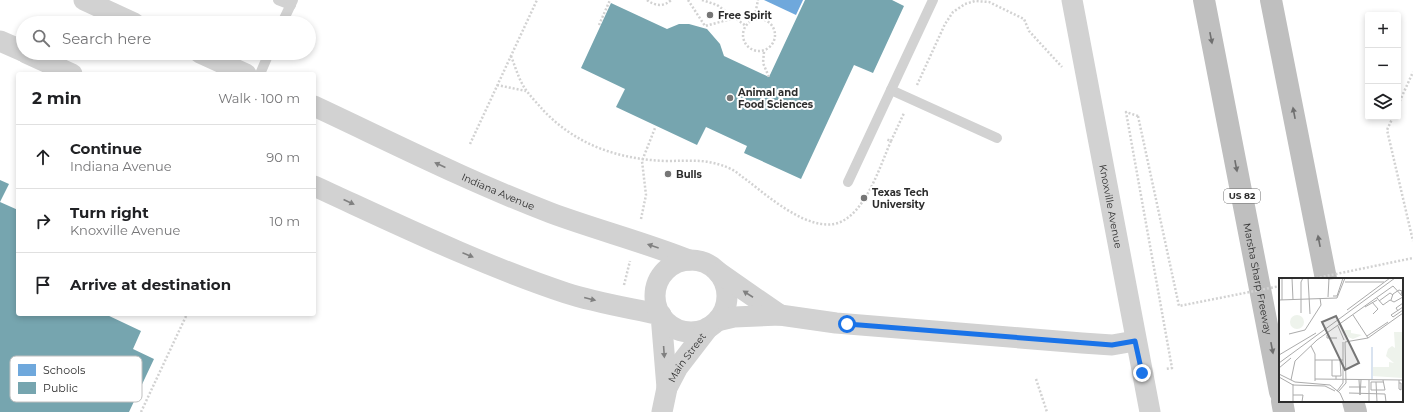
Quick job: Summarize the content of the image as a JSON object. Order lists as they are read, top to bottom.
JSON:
{
  "streets": {
    "highway": ["US 82", "Marsha Sharp Freeway"],
    "street": ["Indiana Avenue", "Knoxville Avenue", "Main Street"]
  },
  "crossings": [
    ["Indiana Avenue", "Main Street"]
  ],
  "one_way": ["Main Street"],
  "places": [
    "Free Spirit",
    "Animal and Food Sciences",
    "Bulls",
    "Texas Tech University"
  ],
  "legend": ["Schools", "Public"],
  "page": {
    "map_buttons": ["+", "−"],
    "search": "Search here",
    "heading": ["2 min", "Walk · 100 m"],
    "list": [
      ["Continue", "Indiana Avenue", "90 m"],
      ["Turn right", "Knoxville Avenue", "10 m"],
      "Arrive at destination"
    ]
  }
}
